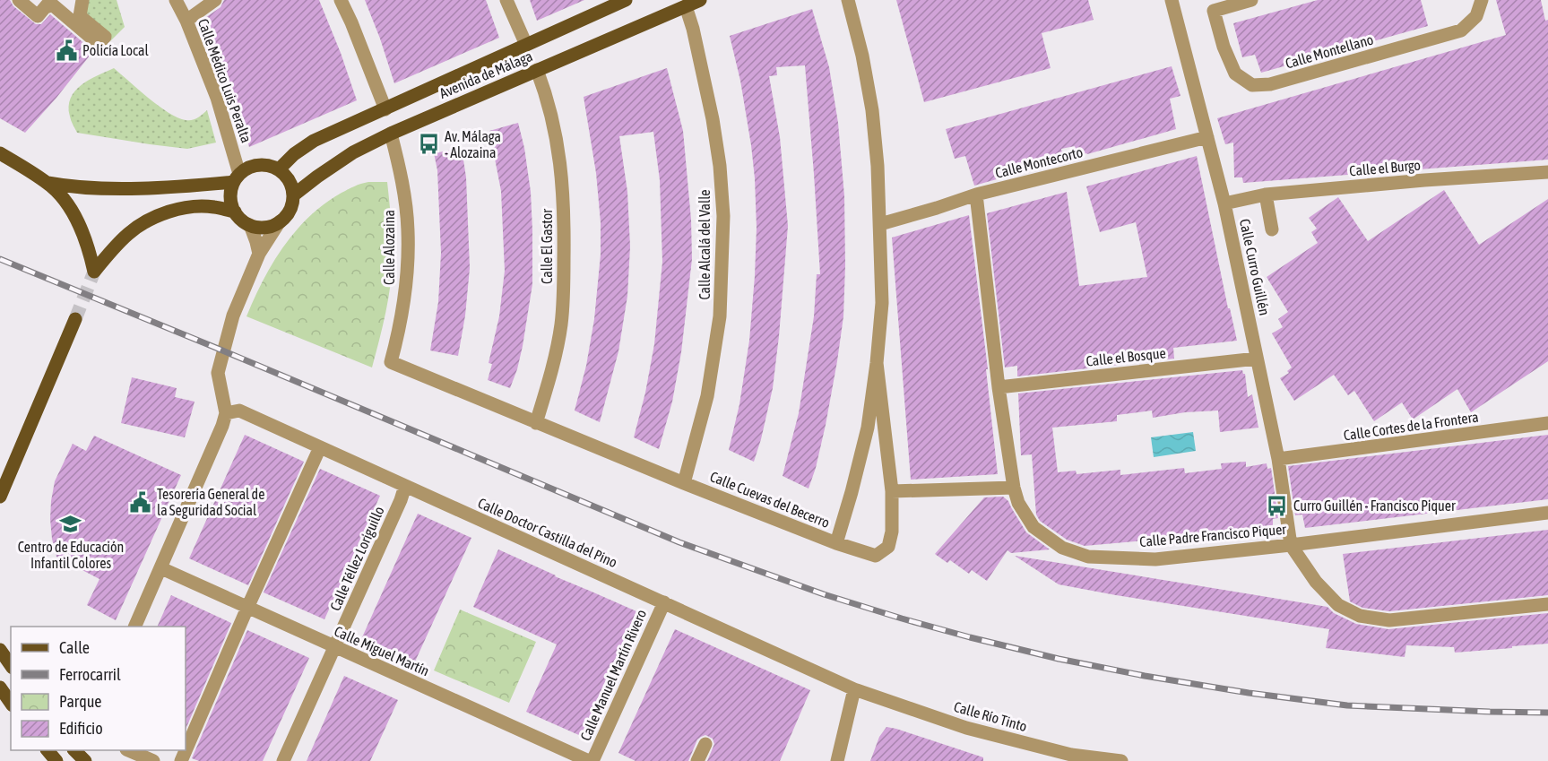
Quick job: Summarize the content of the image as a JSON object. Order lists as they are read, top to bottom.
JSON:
{
  "streets": {
    "main road": ["Avenida de Málaga"],
    "street": [
      "Calle Montellano",
      "Calle Médico Luis Peralta",
      "Calle Montecorto",
      "Calle el Burgo",
      "Calle Alcalá del Valle",
      "Calle El Gastor",
      "Calle Alozaina",
      "Calle Curro Guillén",
      "Calle el Bosque",
      "Calle Cortes de la Frontera",
      "Calle Cuevas del Becerro",
      "Calle Doctor Castilla del Pino",
      "Calle Padre Francisco Piquer",
      "Calle Téllez Loriguillo",
      "Calle Miguel Martín",
      "Calle Manuel Martín Rivero",
      "Calle Río Tinto"
    ]
  },
  "crossings": [
    ["Avenida de Málaga", "Calle Médico Luis Peralta"],
    ["Avenida de Málaga", "Calle Alcalá del Valle"],
    ["Avenida de Málaga", "Calle El Gastor"],
    ["Avenida de Málaga", "Calle Alozaina"],
    ["Calle Montecorto", "Calle Curro Guillén"],
    ["Calle Montecorto", "Calle Cuevas del Becerro"],
    ["Calle Montecorto", "Calle Padre Francisco Piquer"],
    ["Calle el Burgo", "Calle Curro Guillén"],
    ["Calle Alcalá del Valle", "Calle Cuevas del Becerro"],
    ["Calle El Gastor", "Calle Cuevas del Becerro"],
    ["Calle Alozaina", "Calle Cuevas del Becerro"],
    ["Calle Curro Guillén", "Calle el Bosque"],
    ["Calle Curro Guillén", "Calle Cortes de la Frontera"],
    ["Calle Curro Guillén", "Calle Padre Francisco Piquer"],
    ["Calle el Bosque", "Calle Padre Francisco Piquer"],
    ["Calle Doctor Castilla del Pino", "Calle Téllez Loriguillo"],
    ["Calle Doctor Castilla del Pino", "Calle Manuel Martín Rivero"],
    ["Calle Doctor Castilla del Pino", "Calle Río Tinto"],
    ["Calle Téllez Loriguillo", "Calle Miguel Martín"],
    ["Calle Miguel Martín", "Calle Manuel Martín Rivero"]
  ],
  "places": {
    "public building": ["Policía Local", "Tesorería General de la Seguridad Social"],
    "bus stop": ["Av. Málaga - Alozaina", "Curro Guillén - Francisco Piquer"],
    "school or university": ["Centro de Educación Infantil Colores"]
  },
  "legend": [
    "Calle",
    "Ferrocarril",
    "Parque",
    "Edificio"
  ]
}
